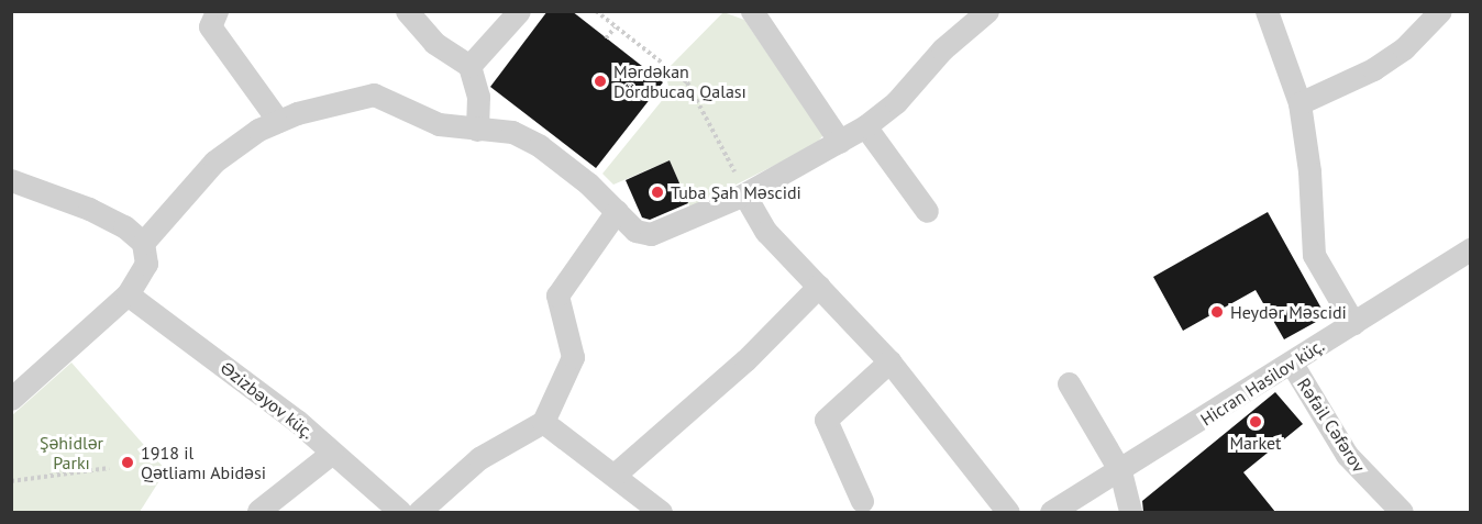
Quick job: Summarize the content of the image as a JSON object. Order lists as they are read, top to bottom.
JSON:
{
  "streets": {
    "street": ["Hicran Hasilov küç.", "Əzizbəyov küç.", "Rəfail Cəfərov"]
  },
  "crossings": [
    ["Hicran Hasilov küç.", "Rəfail Cəfərov"]
  ],
  "parks": ["Şəhidlər Parkı"],
  "places": [
    "Mərdəkan Dördbucaq Qalası",
    "Tuba Şah Məscidi",
    "Heydər Məscidi",
    "Market",
    "1918 il Qətliamı Abidəsi"
  ]
}
